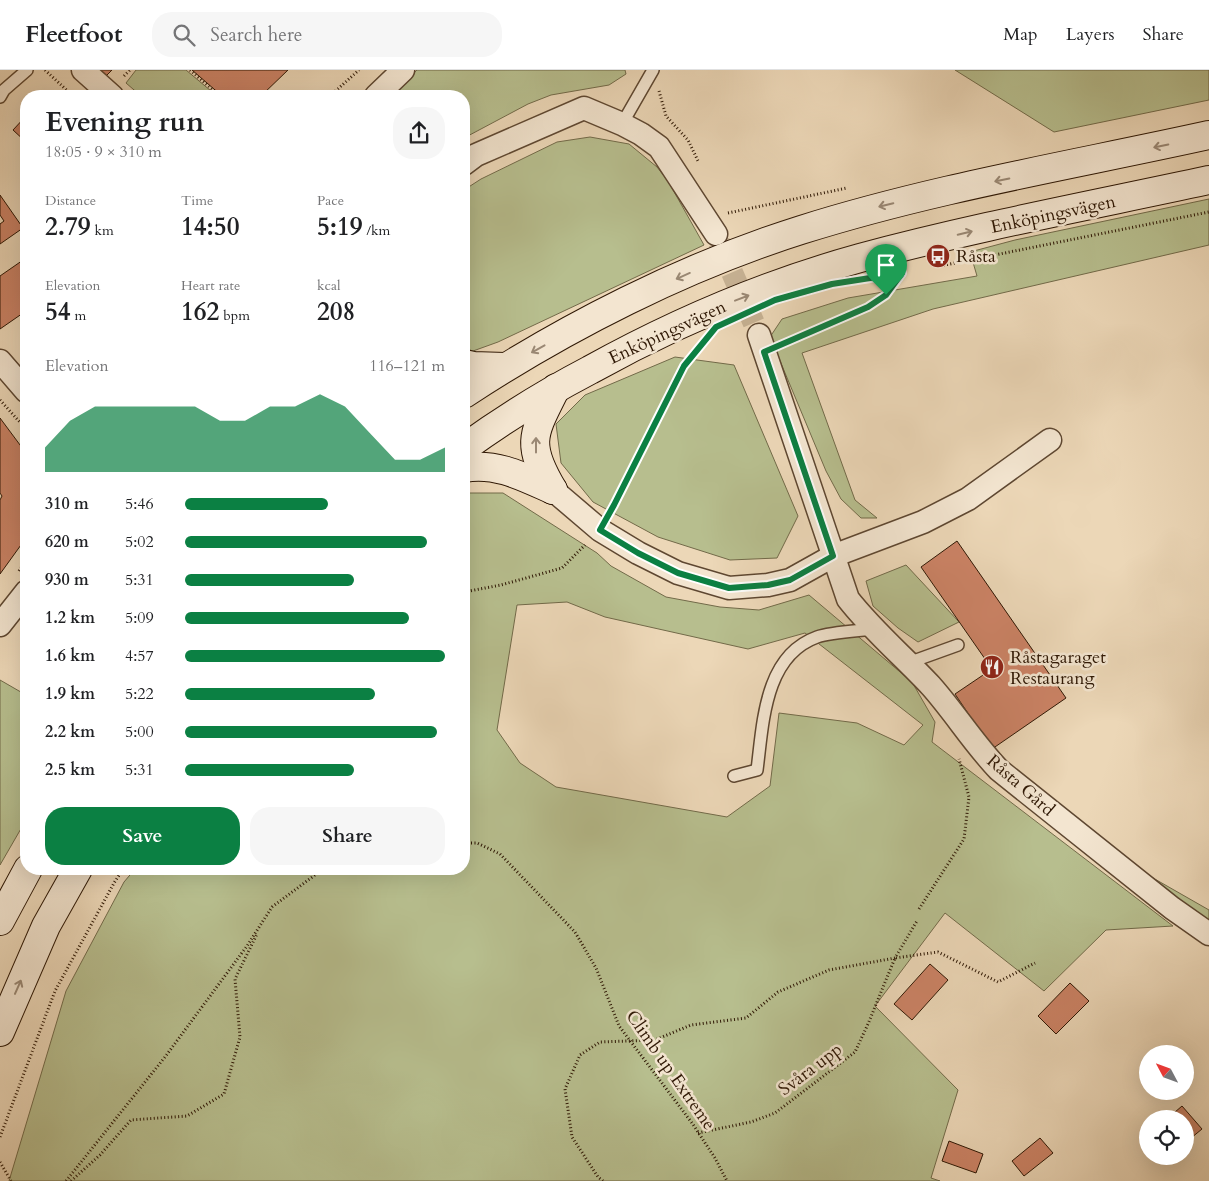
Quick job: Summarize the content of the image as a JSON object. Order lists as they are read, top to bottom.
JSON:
{
  "streets": {
    "main road": ["Enköpingsvägen"],
    "street": ["Råsta Gård"],
    "path": ["Svåra upp", "Climb up Extreme"]
  },
  "crossings": [
    ["Svåra upp", "Climb up Extreme"]
  ],
  "places": {
    "bus stop": ["Råsta"],
    "restaurant": ["Råstagaraget Restaurang"]
  },
  "north": "top left",
  "page": {
    "header": "Fleetfoot",
    "search": "Search here",
    "nav": ["Map", "Layers", "Share"],
    "heading": ["Evening run", "18:05 · 9 × 310 m"],
    "stats": [
      ["Distance", "2.79 km"],
      ["Time", "14:50"],
      ["Pace", "5:19 /km"],
      ["Elevation", "54 m"],
      ["Heart rate", "162 bpm"],
      ["kcal", "208"]
    ],
    "chart": ["Elevation", "116–121 m"],
    "list": [
      {
        "name": "310 m",
        "note": "5:46"
      },
      {
        "name": "620 m",
        "note": "5:02"
      },
      {
        "name": "930 m",
        "note": "5:31"
      },
      {
        "name": "1.2 km",
        "note": "5:09"
      },
      {
        "name": "1.6 km",
        "note": "4:57"
      },
      {
        "name": "1.9 km",
        "note": "5:22"
      },
      {
        "name": "2.2 km",
        "note": "5:00"
      },
      {
        "name": "2.5 km",
        "note": "5:31"
      }
    ],
    "buttons": ["Save", "Share"]
  }
}
